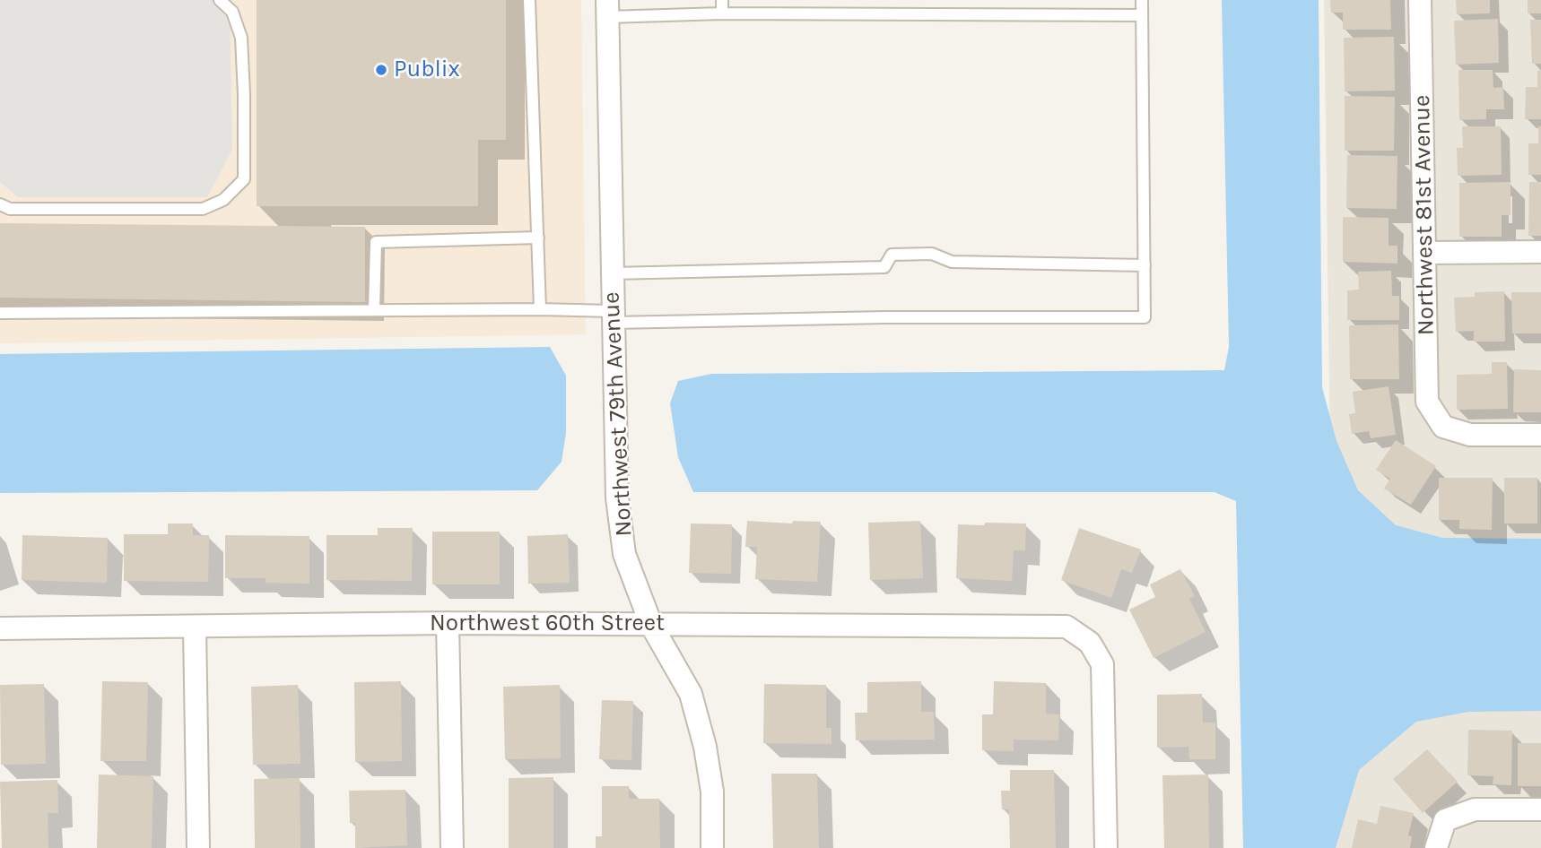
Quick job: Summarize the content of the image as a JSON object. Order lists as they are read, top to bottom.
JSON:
{
  "streets": {
    "street": ["Northwest 81st Avenue", "Northwest 79th Avenue", "Northwest 60th Street"]
  },
  "crossings": [
    ["Northwest 79th Avenue", "Northwest 60th Street"]
  ],
  "places": ["Publix"]
}
